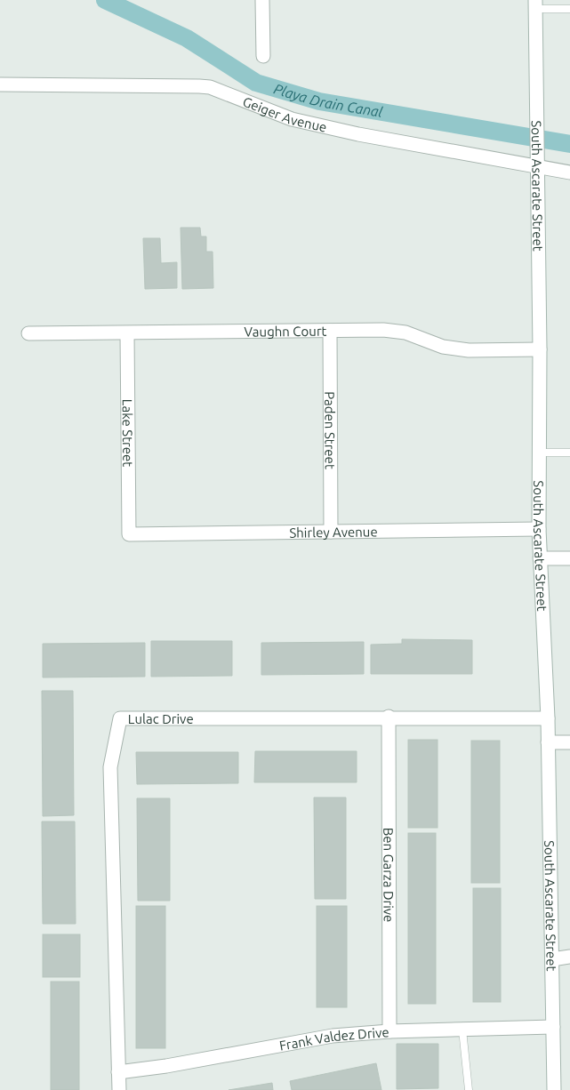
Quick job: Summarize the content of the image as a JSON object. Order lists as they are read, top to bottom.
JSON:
{
  "streets": {
    "street": [
      "Geiger Avenue",
      "South Ascarate Street",
      "Vaughn Court",
      "Paden Street",
      "Lake Street",
      "Shirley Avenue",
      "Lulac Drive",
      "Ben Garza Drive",
      "Frank Valdez Drive"
    ]
  },
  "crossings": [
    ["Geiger Avenue", "South Ascarate Street"],
    ["South Ascarate Street", "Vaughn Court"],
    ["South Ascarate Street", "Shirley Avenue"],
    ["South Ascarate Street", "Lulac Drive"],
    ["South Ascarate Street", "Frank Valdez Drive"],
    ["Vaughn Court", "Paden Street"],
    ["Vaughn Court", "Lake Street"],
    ["Paden Street", "Shirley Avenue"],
    ["Lake Street", "Shirley Avenue"],
    ["Lulac Drive", "Ben Garza Drive"],
    ["Lulac Drive", "Frank Valdez Drive"],
    ["Ben Garza Drive", "Frank Valdez Drive"]
  ],
  "water": ["Playa Drain Canal"]
}
